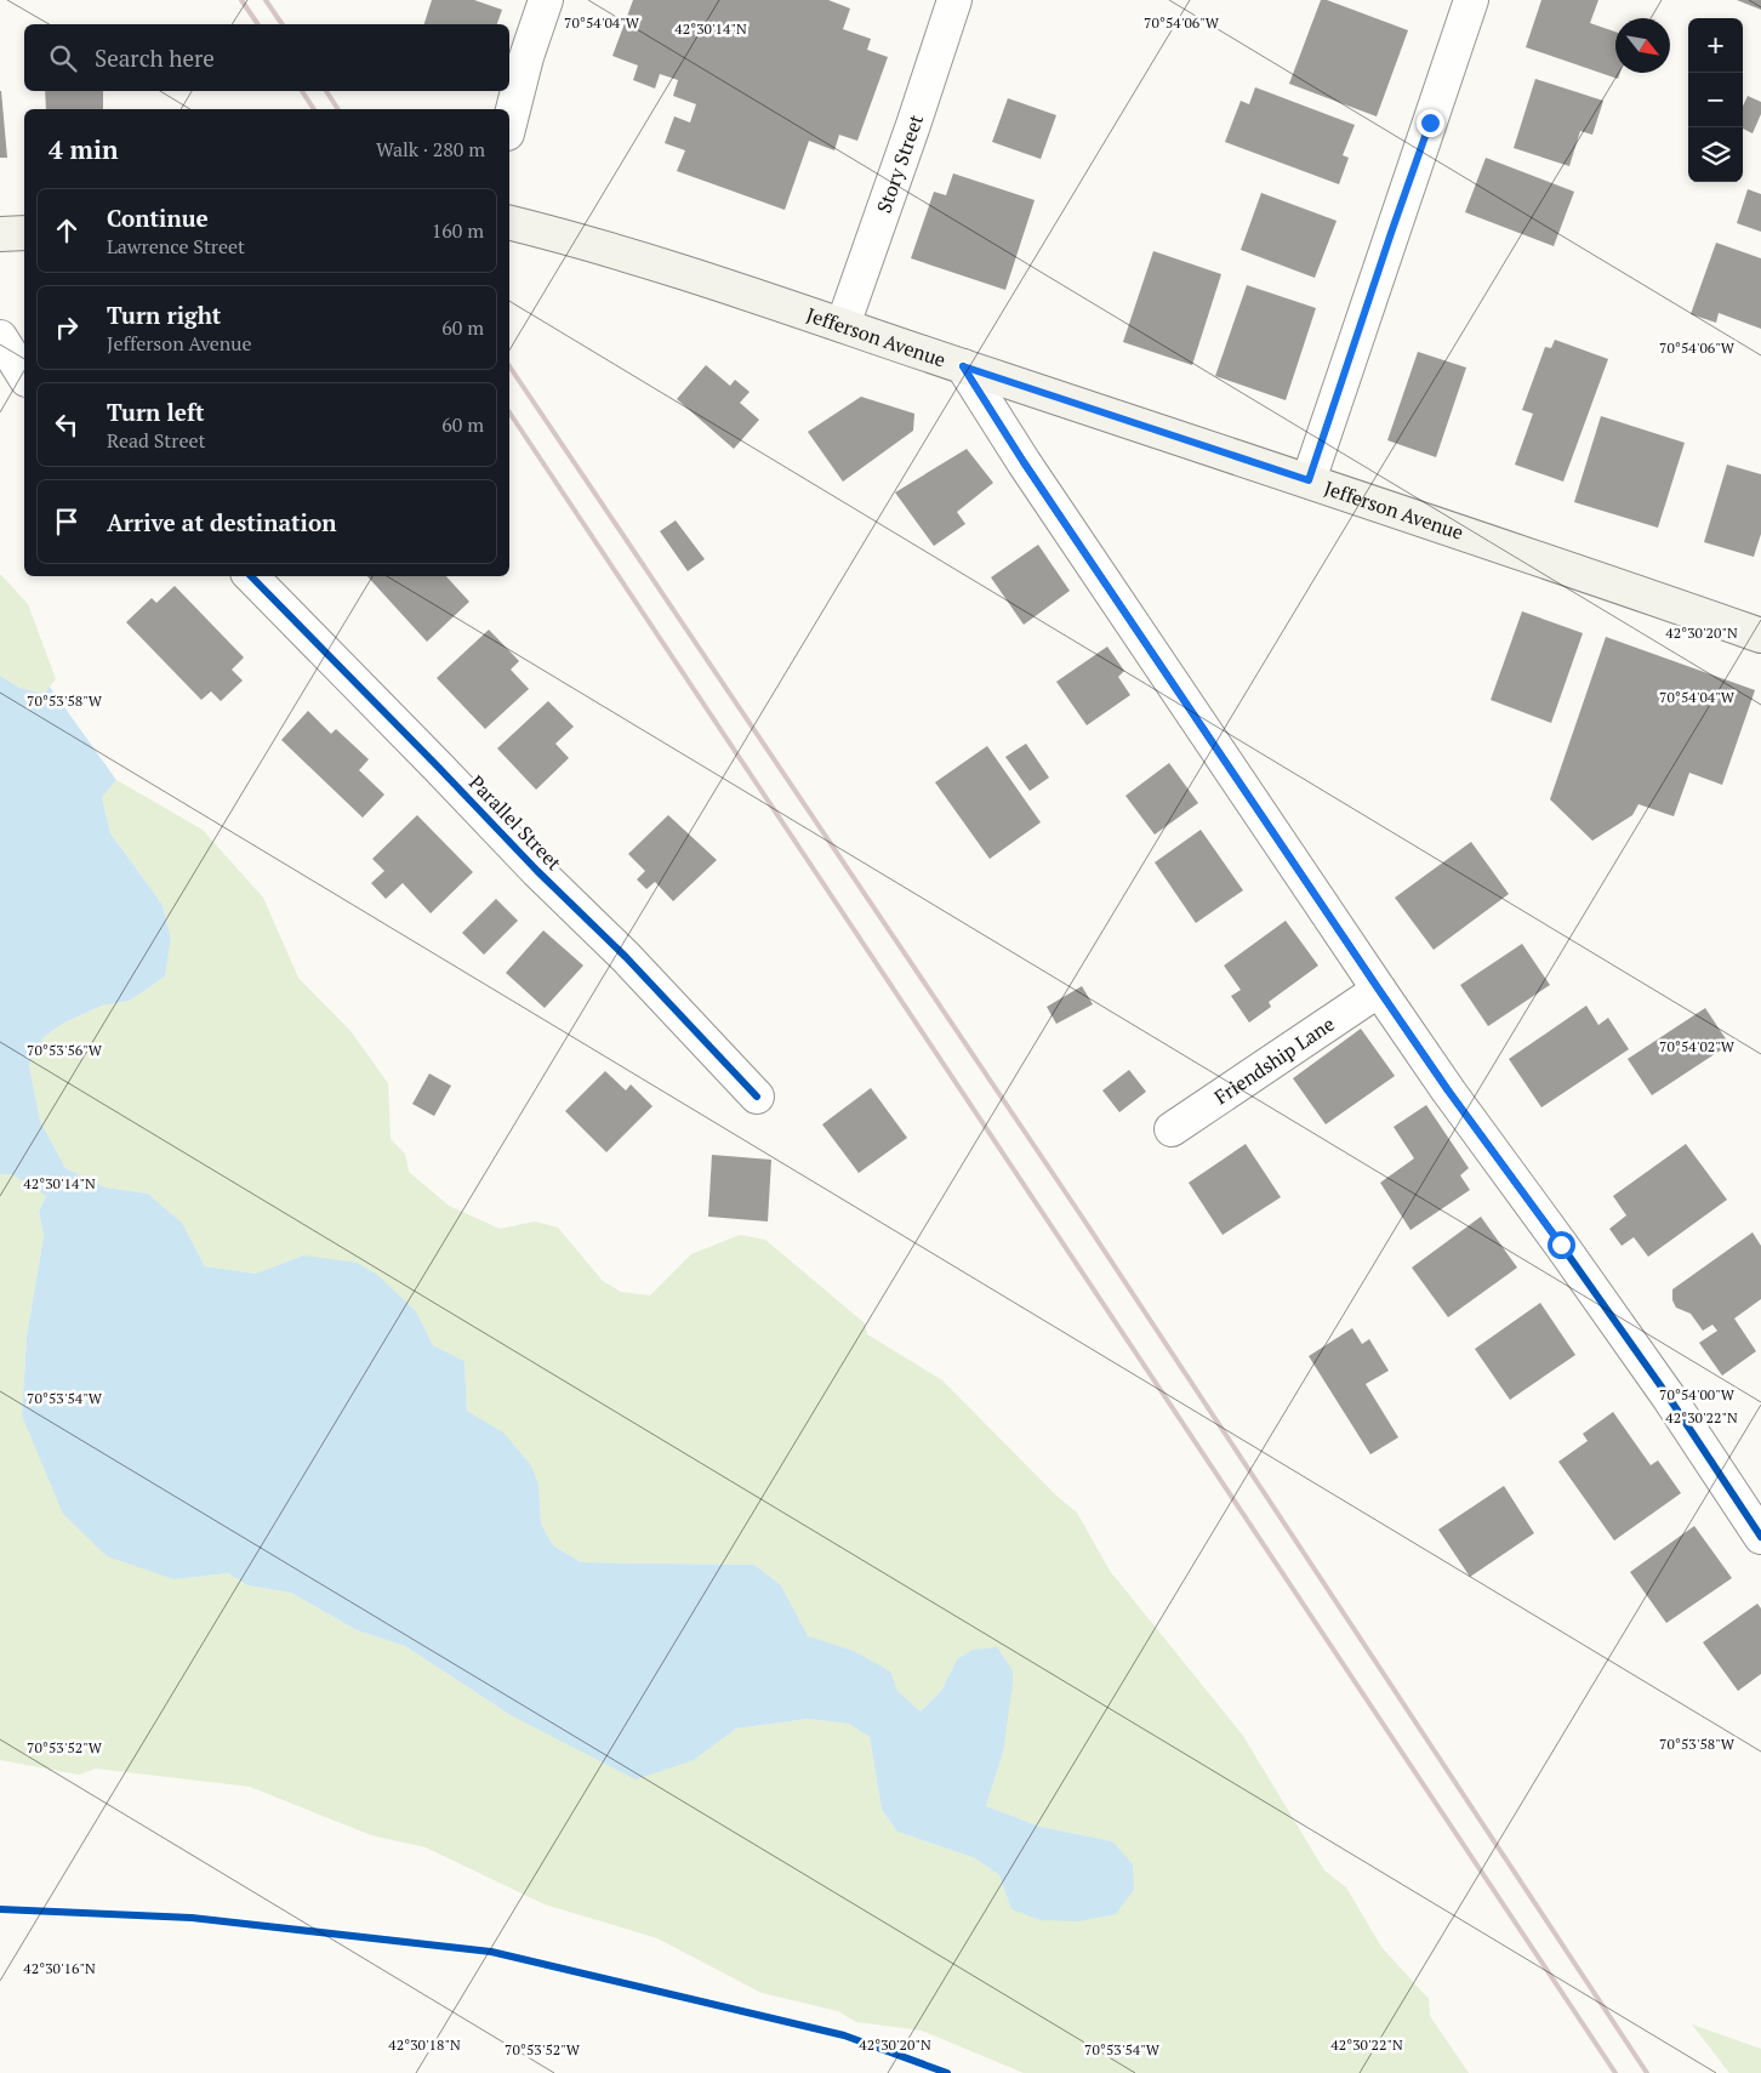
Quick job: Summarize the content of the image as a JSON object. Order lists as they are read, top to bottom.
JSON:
{
  "streets": {
    "main road": ["Jefferson Avenue"],
    "street": ["Story Street", "Parallel Street", "Friendship Lane"]
  },
  "crossings": [
    ["Story Street", "Jefferson Avenue"]
  ],
  "north": "bottom right",
  "page": {
    "map_buttons": ["+", "−"],
    "search": "Search here",
    "heading": ["4 min", "Walk · 280 m"],
    "list": [
      ["Continue", "Lawrence Street", "160 m"],
      ["Turn right", "Jefferson Avenue", "60 m"],
      ["Turn left", "Read Street", "60 m"],
      "Arrive at destination"
    ]
  },
  "coordinates": [
    "70°54'04\"W",
    "70°54'06\"W",
    "42°30'14\"N",
    "42°30'20\"N",
    "70°53'58\"W",
    "70°54'02\"W",
    "70°53'56\"W",
    "70°54'00\"W",
    "70°53'54\"W",
    "42°30'22\"N",
    "70°53'52\"W",
    "42°30'16\"N",
    "42°30'18\"N"
  ]
}
